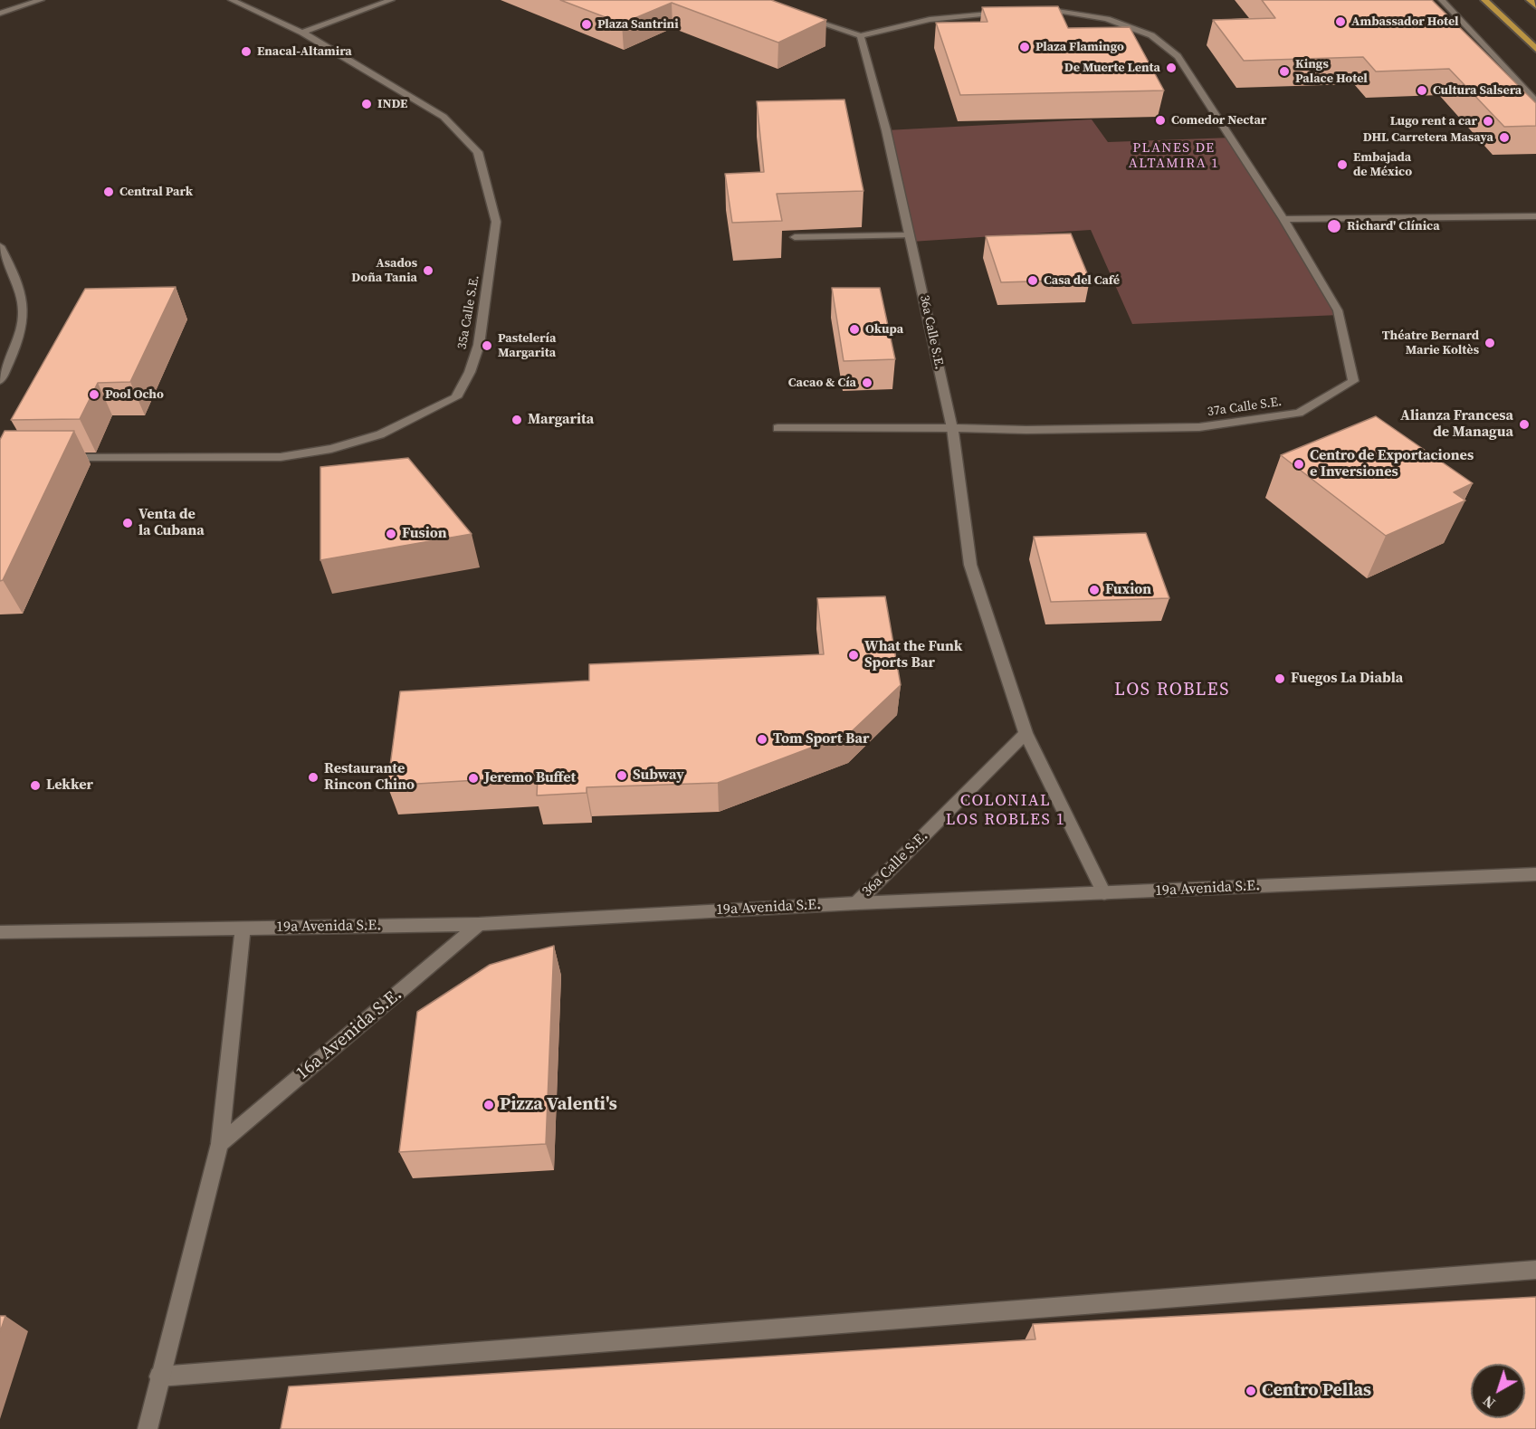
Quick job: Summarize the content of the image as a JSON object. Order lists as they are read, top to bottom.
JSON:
{
  "streets": {
    "street": [
      "35a Calle S.E.",
      "36a Calle S.E.",
      "37a Calle S.E.",
      "19a Avenida S.E.",
      "16a Avenida S.E."
    ]
  },
  "crossings": [
    ["36a Calle S.E.", "37a Calle S.E."],
    ["36a Calle S.E.", "19a Avenida S.E."],
    ["19a Avenida S.E.", "16a Avenida S.E."]
  ],
  "districts": ["PLANES DE ALTAMIRA 1", "LOS ROBLES", "COLONIAL LOS ROBLES 1"],
  "places": [
    "Ambassador Hotel",
    "Plaza Santrini",
    "Plaza Flamingo",
    "Enacal-Altamira",
    "De Muerte Lenta",
    "Kings Palace Hotel",
    "Cultura Salsera",
    "INDE",
    "Comedor Nectar",
    "Lugo rent a car",
    "DHL Carretera Masaya",
    "Embajada de México",
    "Central Park",
    "Richard' Clínica",
    "Asados Doña Tania",
    "Casa del Café",
    "Okupa",
    "Théatre Bernard Marie Koltès",
    "Pastelería Margarita",
    "Cacao & Cía",
    "Pool Ocho",
    "Margarita",
    "Alianza Francesa de Managua",
    "Centro de Exportaciones e Inversiones",
    "Venta de la Cubana",
    "Fusion",
    "Fuxion",
    "What the Funk Sports Bar",
    "Fuegos La Diabla",
    "Tom Sport Bar",
    "Subway",
    "Restaurante Rincon Chino",
    "Jeremo Buffet",
    "Lekker",
    "Pizza Valenti's",
    "Centro Pellas"
  ],
  "north": "bottom left"
}
